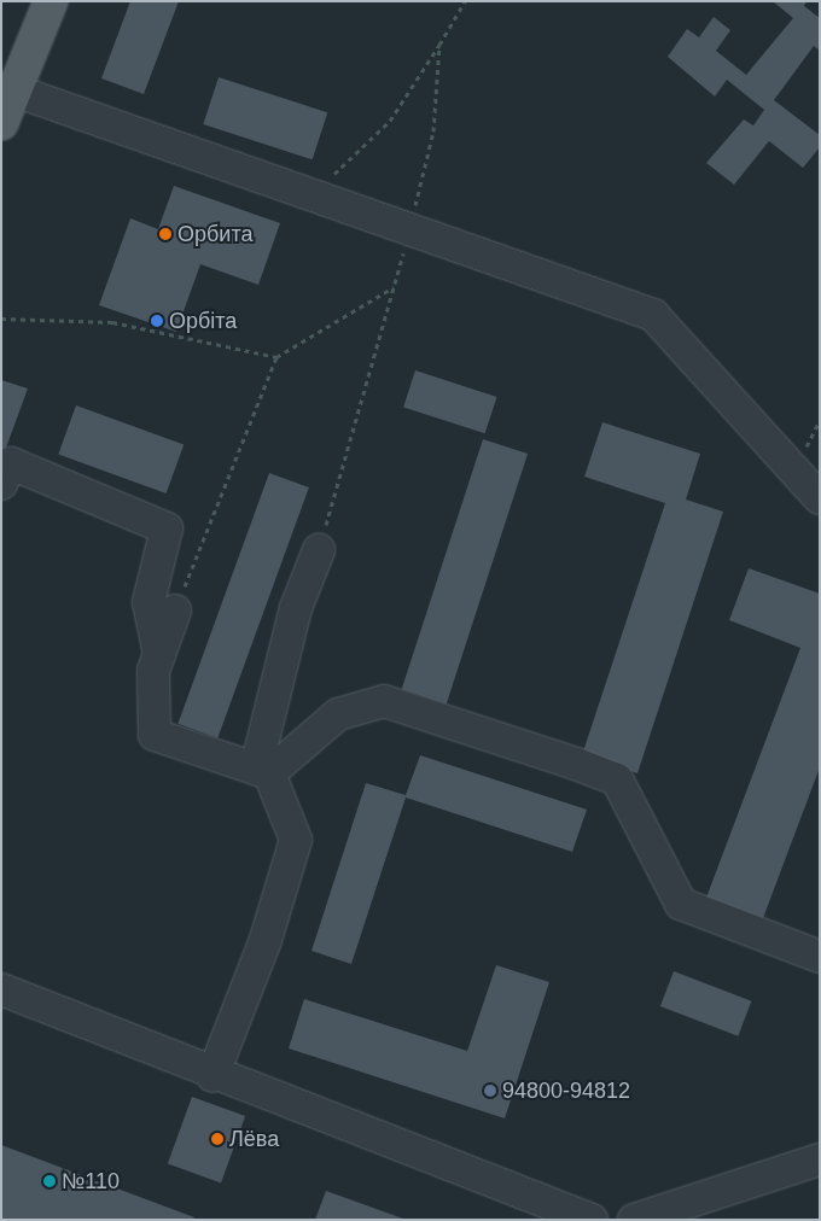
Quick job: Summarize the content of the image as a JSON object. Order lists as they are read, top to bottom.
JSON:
{
  "places": [
    "Орбита",
    "Орбіта",
    "94800-94812",
    "Лёва",
    "№110"
  ]
}
